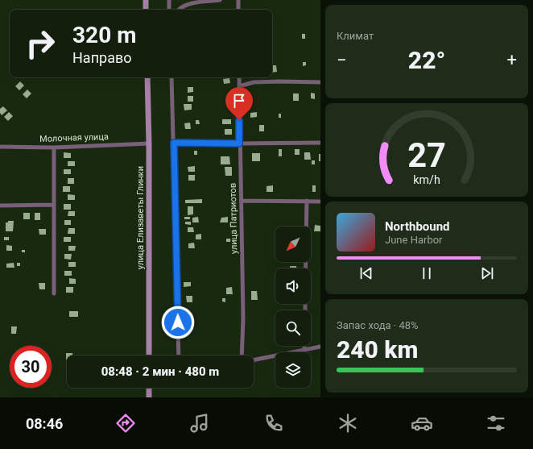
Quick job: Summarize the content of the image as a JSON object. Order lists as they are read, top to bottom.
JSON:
{
  "streets": {
    "street": ["Молочная улица", "улица Елизаветы Глинки", "улица Патриотов"]
  },
  "crossings": [
    ["Молочная улица", "улица Елизаветы Глинки"]
  ],
  "north": "bottom left",
  "page": {
    "tile": [
      "Климат",
      ["Запас хода · 48%", "240 km"]
    ],
    "turn": ["320 m", "Направо"],
    "heat": ["−", "22°", "+"],
    "song": ["Northbound", "June Harbor"],
    "limit": "30",
    "trip": "08:48 · 2 мин · 480 m",
    "tabs": "08:46",
    "gauge": ["27", "km/h"]
  }
}
